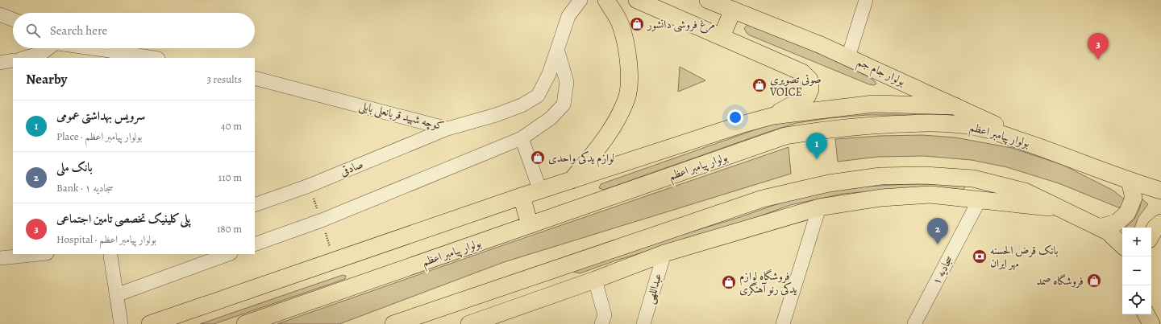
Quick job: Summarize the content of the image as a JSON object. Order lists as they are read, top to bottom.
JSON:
{
  "streets": {
    "main road": ["بولوار جام جم", "بولوار پیامبر اعظم"],
    "street": [
      "کوچه شهید قربانعلی بابلی",
      "صادقی",
      "سجادیه ۱",
      "عبداللهی"
    ]
  },
  "crossings": [
    ["بولوار جام جم", "بولوار پیامبر اعظم"],
    ["کوچه شهید قربانعلی بابلی", "صادقی"]
  ],
  "places": {
    "shop": [
      "مرغ فروشی دانشور",
      "صوتی تصویری VOICE",
      "لوازم یدکی واحدی",
      "فروشگاه صمد",
      "فروشگاه لوازم یدکی رنو آهنگری"
    ],
    "bank": ["بانک قرض الحسنه مهر ایران"]
  },
  "page": {
    "search": "Search here",
    "pins": ["3", "1", "2"],
    "heading": ["Nearby", "3 results"],
    "list": [
      {
        "mark": "1",
        "name": "سرویس بهداشتی عمومی",
        "note": "Place · بولوار پیامبر اعظم",
        "value": "40 m"
      },
      {
        "mark": "2",
        "name": "بانک ملی",
        "note": "Bank · سجادیه ۱",
        "value": "110 m"
      },
      {
        "mark": "3",
        "name": "پلی‌کلینیک تخصصی تامین اجتماعی",
        "note": "Hospital · بولوار پیامبر اعظم",
        "value": "180 m"
      }
    ],
    "map_buttons": ["+", "−"]
  }
}
